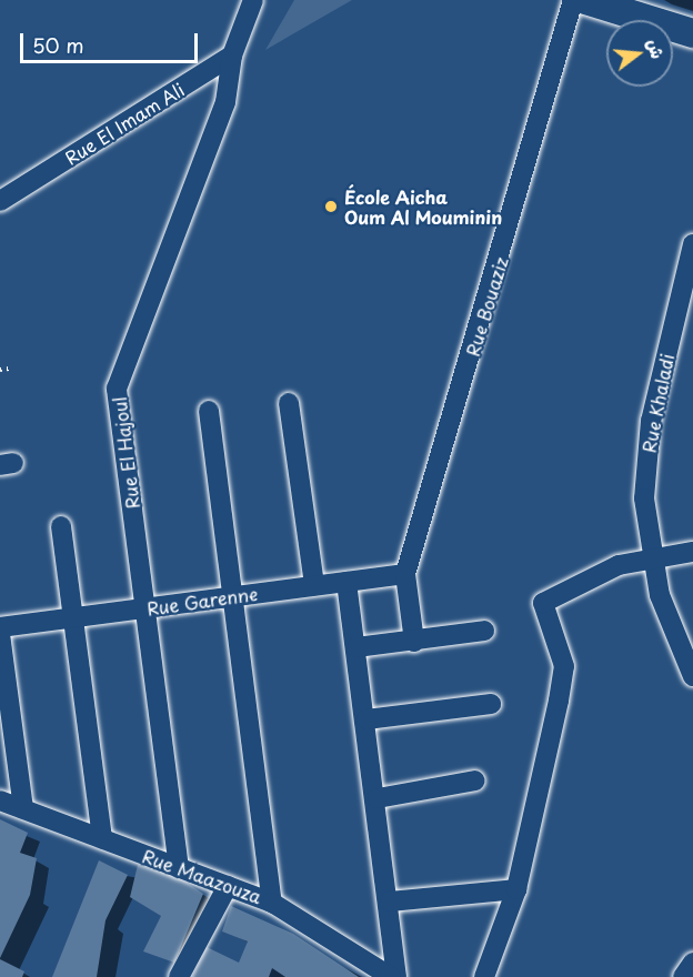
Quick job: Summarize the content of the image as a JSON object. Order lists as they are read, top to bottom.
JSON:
{
  "streets": {
    "street": [
      "Rue El Imam Ali",
      "Rue Bouaziz",
      "Rue Khaladi",
      "Rue El Hajoul",
      "Rue Garenne",
      "Rue Maazouza"
    ]
  },
  "crossings": [
    ["Rue El Imam Ali", "Rue El Hajoul"],
    ["Rue Bouaziz", "Rue Garenne"],
    ["Rue El Hajoul", "Rue Garenne"],
    ["Rue El Hajoul", "Rue Maazouza"]
  ],
  "places": ["École Aicha Oum Al Mouminin"],
  "scale_bar": "50 m",
  "north": "right"
}
